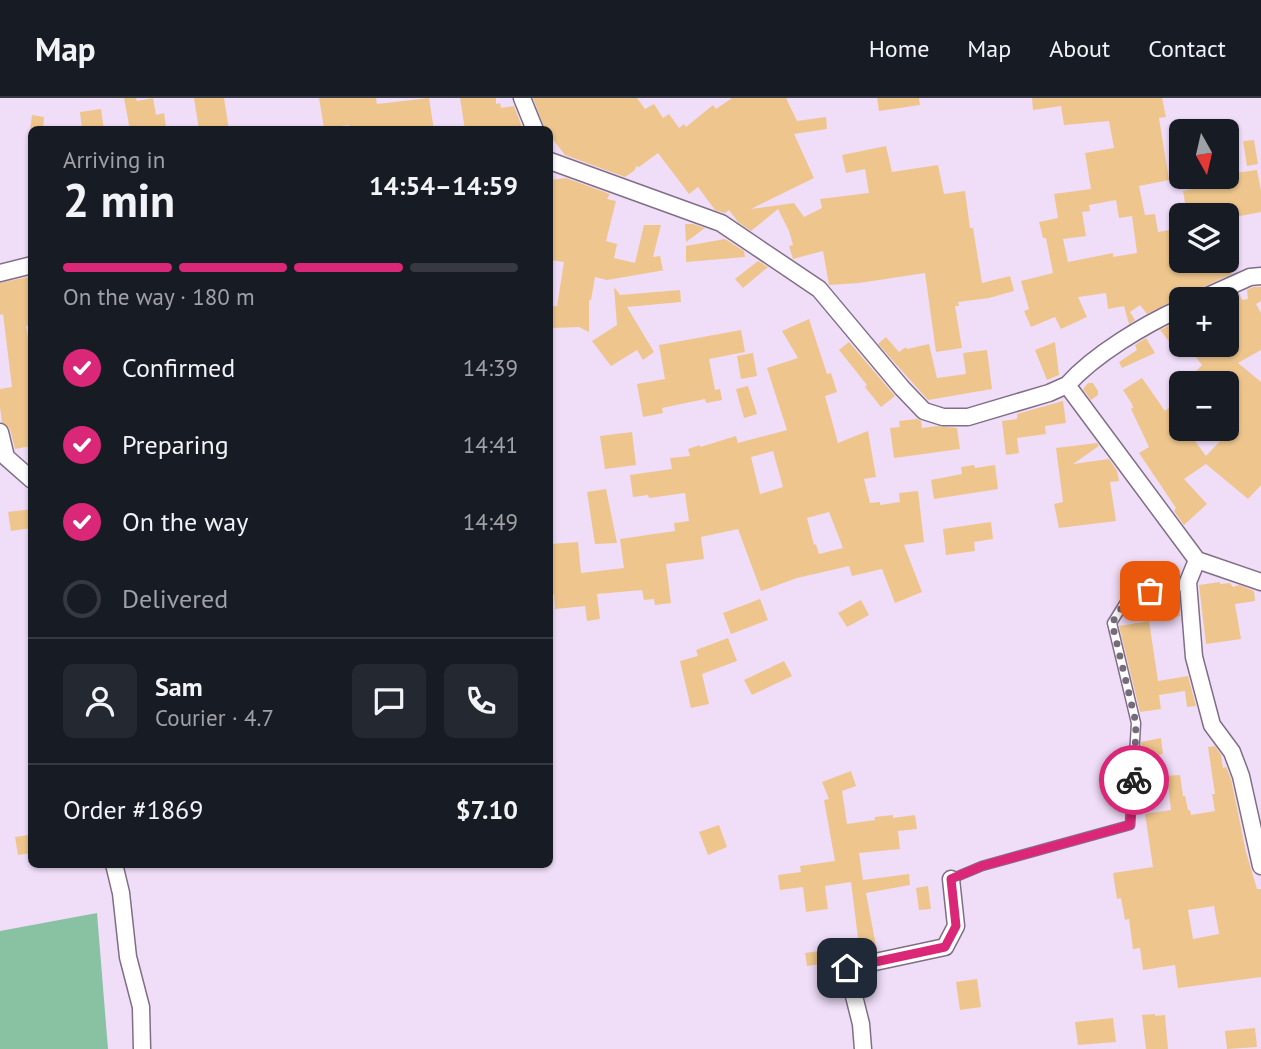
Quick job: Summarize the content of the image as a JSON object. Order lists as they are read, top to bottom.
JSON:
{
  "north": "bottom",
  "page": {
    "header": "Map",
    "nav": [
      "Home",
      "Map",
      "About",
      "Contact"
    ],
    "map_buttons": ["+", "−"],
    "heading": ["2 min", "Arriving in", "14:54–14:59"],
    "panel": [
      "Sam",
      "Courier · 4.7",
      "Order #1869",
      "$7.10"
    ],
    "bar": "On the way · 180 m",
    "list": [
      ["Confirmed", "14:39"],
      ["Preparing", "14:41"],
      ["On the way", "14:49"],
      "Delivered"
    ]
  }
}
